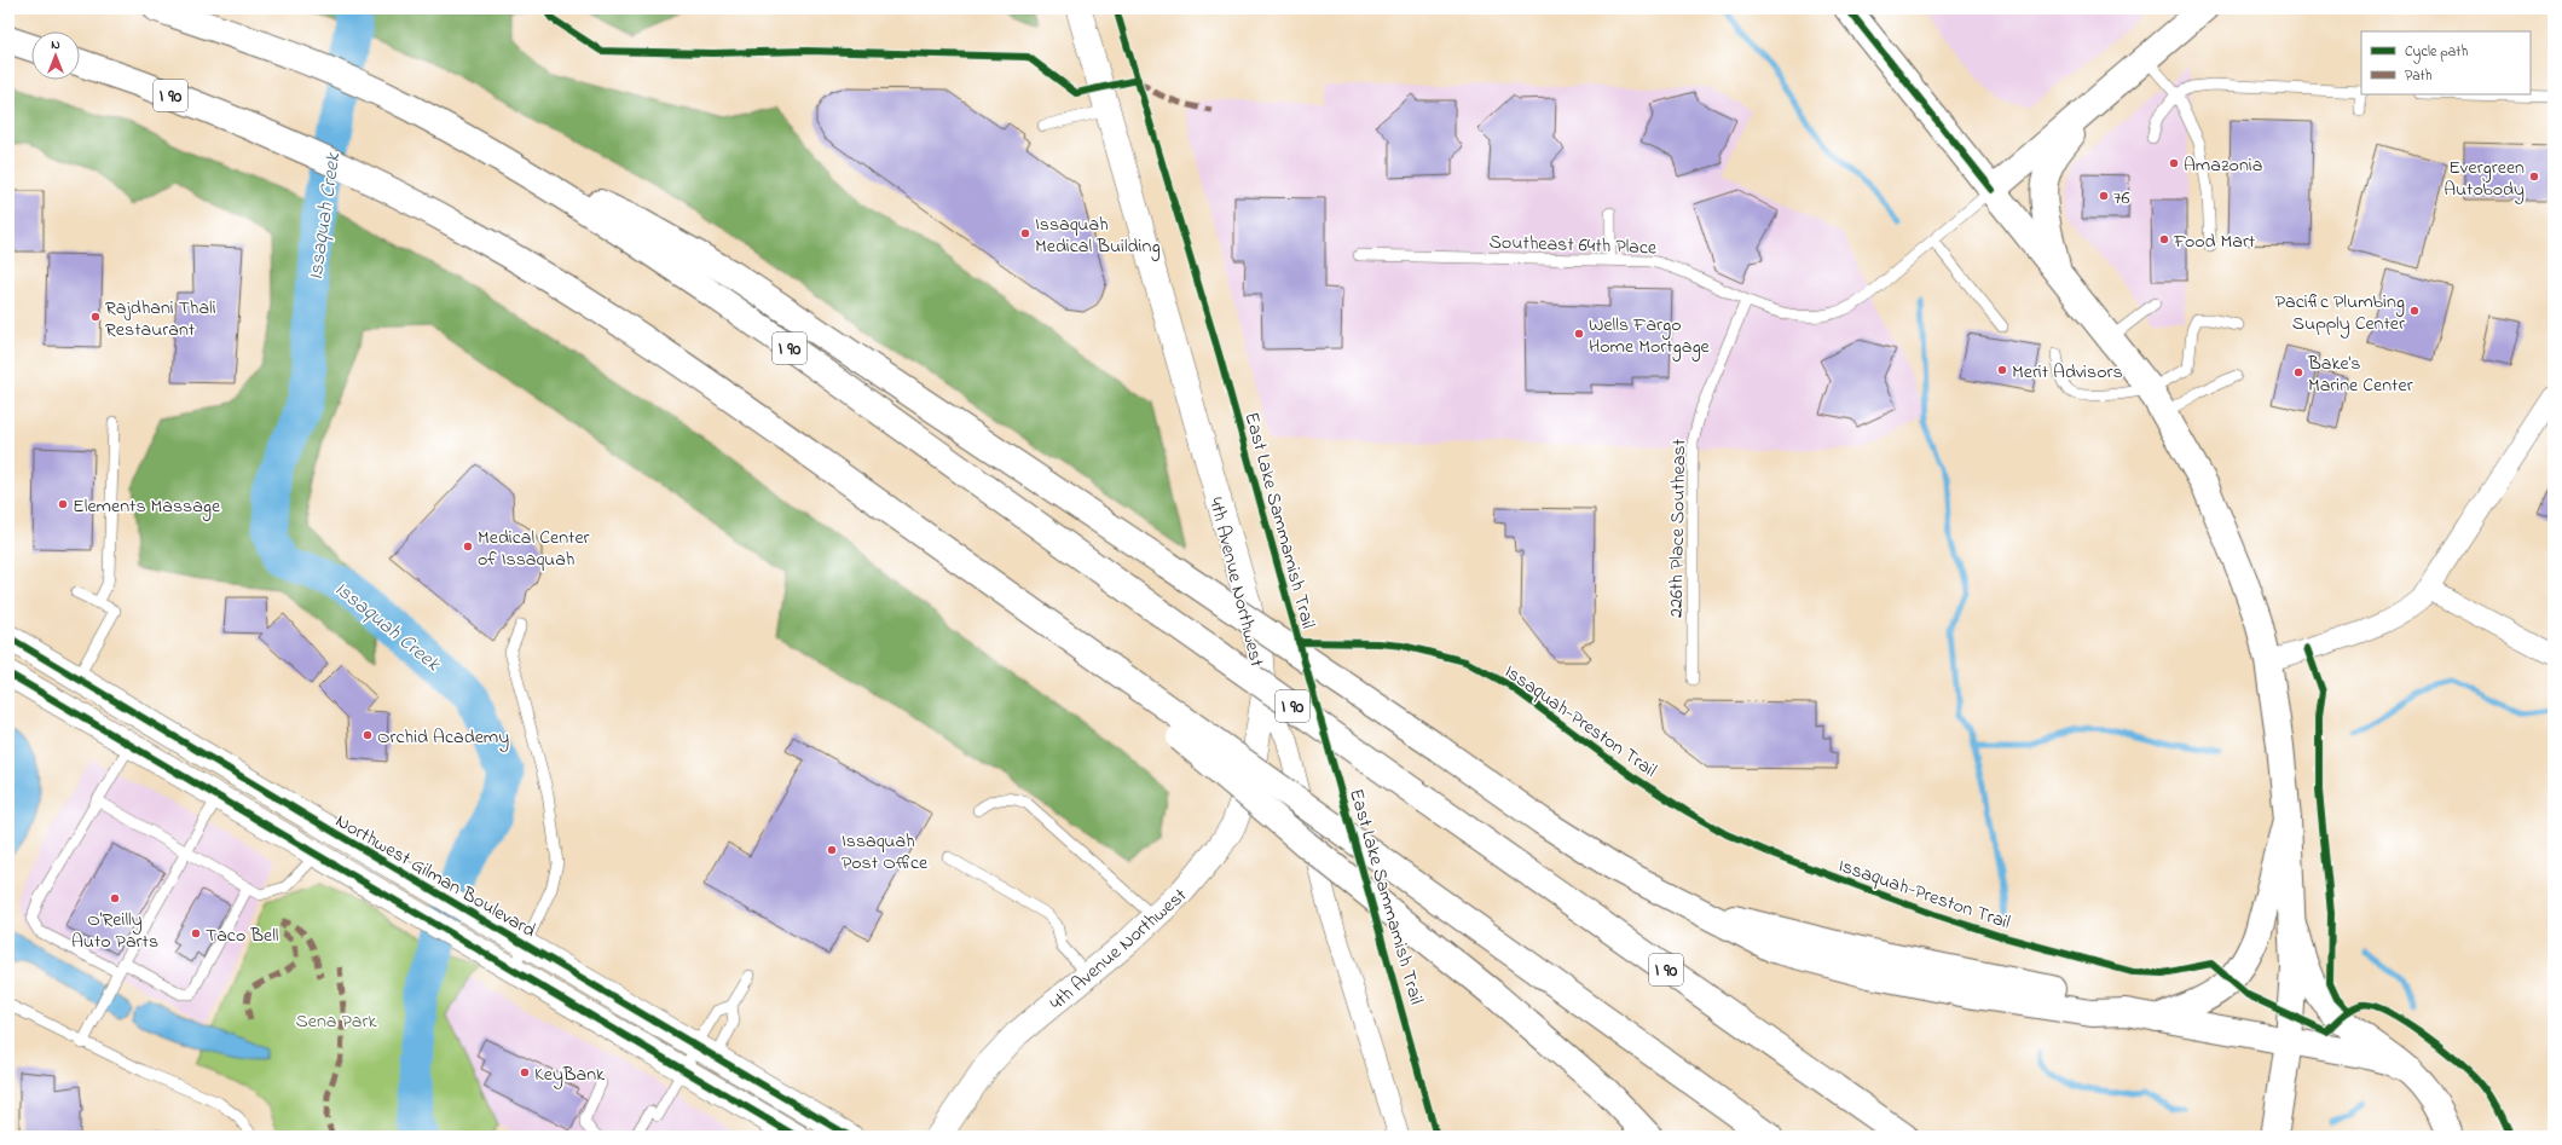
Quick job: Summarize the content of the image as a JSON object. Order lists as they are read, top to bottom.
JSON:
{
  "streets": {
    "main road": ["I 90"],
    "street": ["4th Avenue Northwest", "Northwest Gilman Boulevard"],
    "lane": ["Southeast 64th Place", "226th Place Southeast"],
    "cycle path": ["East Lake Sammamish Trail", "Issaquah-Preston Trail"]
  },
  "crossings": [
    ["Southeast 64th Place", "226th Place Southeast"]
  ],
  "water": ["Issaquah Creek"],
  "parks": ["Sena Park"],
  "places": [
    "Amazonia",
    "Evergreen Autobody",
    "76",
    "Issaquah Medical Building",
    "Food Mart",
    "Pacific Plumbing Supply Center",
    "Rajdhani Thali Restaurant",
    "Wells Fargo Home Mortgage",
    "Merit Advisors",
    "Bake's Marine Center",
    "Elements Massage",
    "Medical Center of Issaquah",
    "Orchid Academy",
    "Issaquah Post Office",
    "O'Reilly Auto Parts",
    "Taco Bell",
    "KeyBank"
  ],
  "legend": ["Cycle path", "Path"],
  "north": "top"
}
